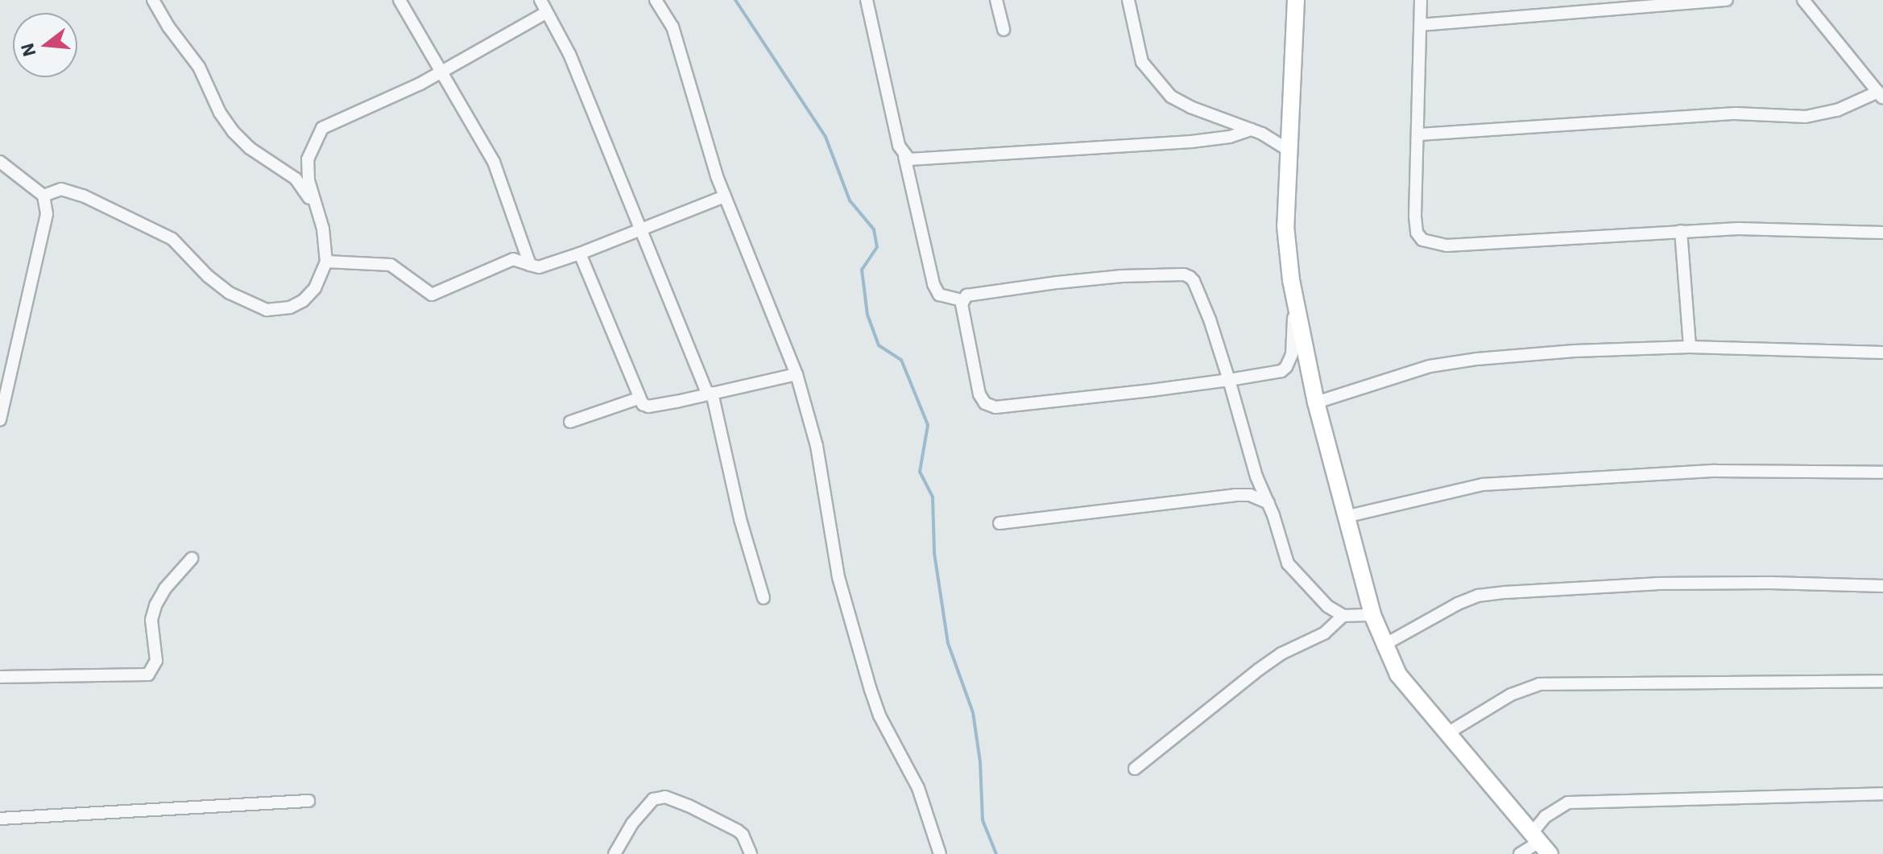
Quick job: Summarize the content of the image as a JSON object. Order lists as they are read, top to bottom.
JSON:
{
  "north": "left"
}
